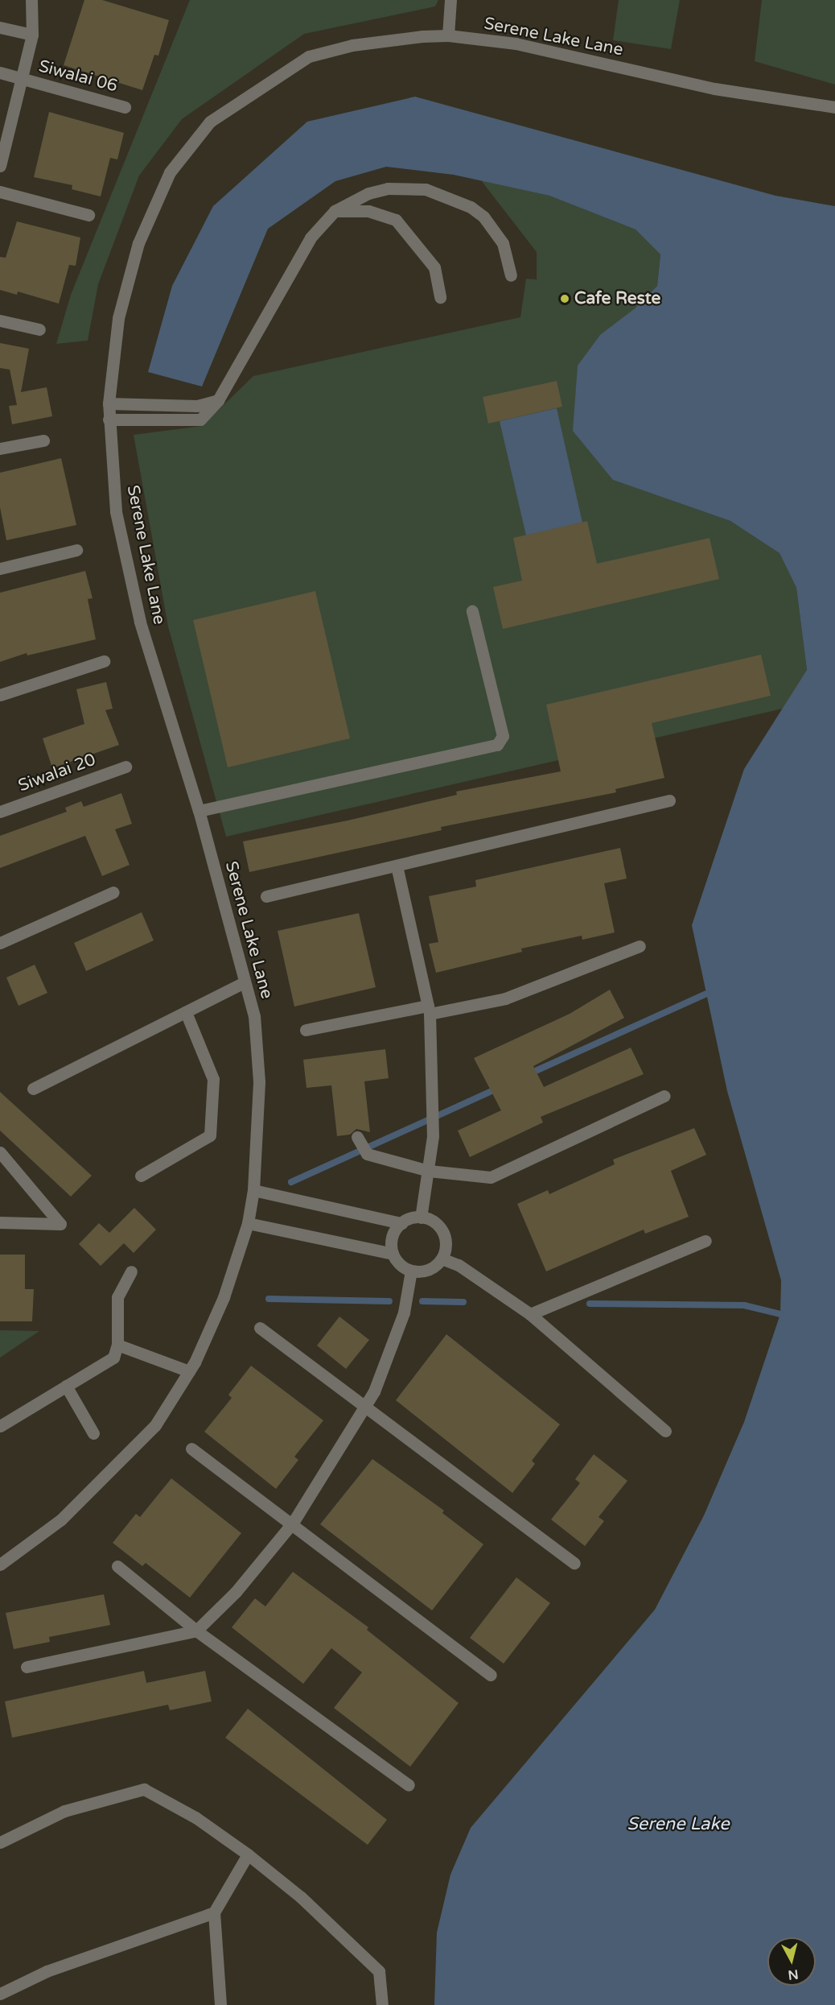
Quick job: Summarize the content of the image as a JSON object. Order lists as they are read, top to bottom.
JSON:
{
  "streets": {
    "street": ["Serene Lake Lane", "Siwalai 06", "Siwalai 20"]
  },
  "water": ["Serene Lake"],
  "places": ["Cafe Reste"],
  "north": "bottom"
}
